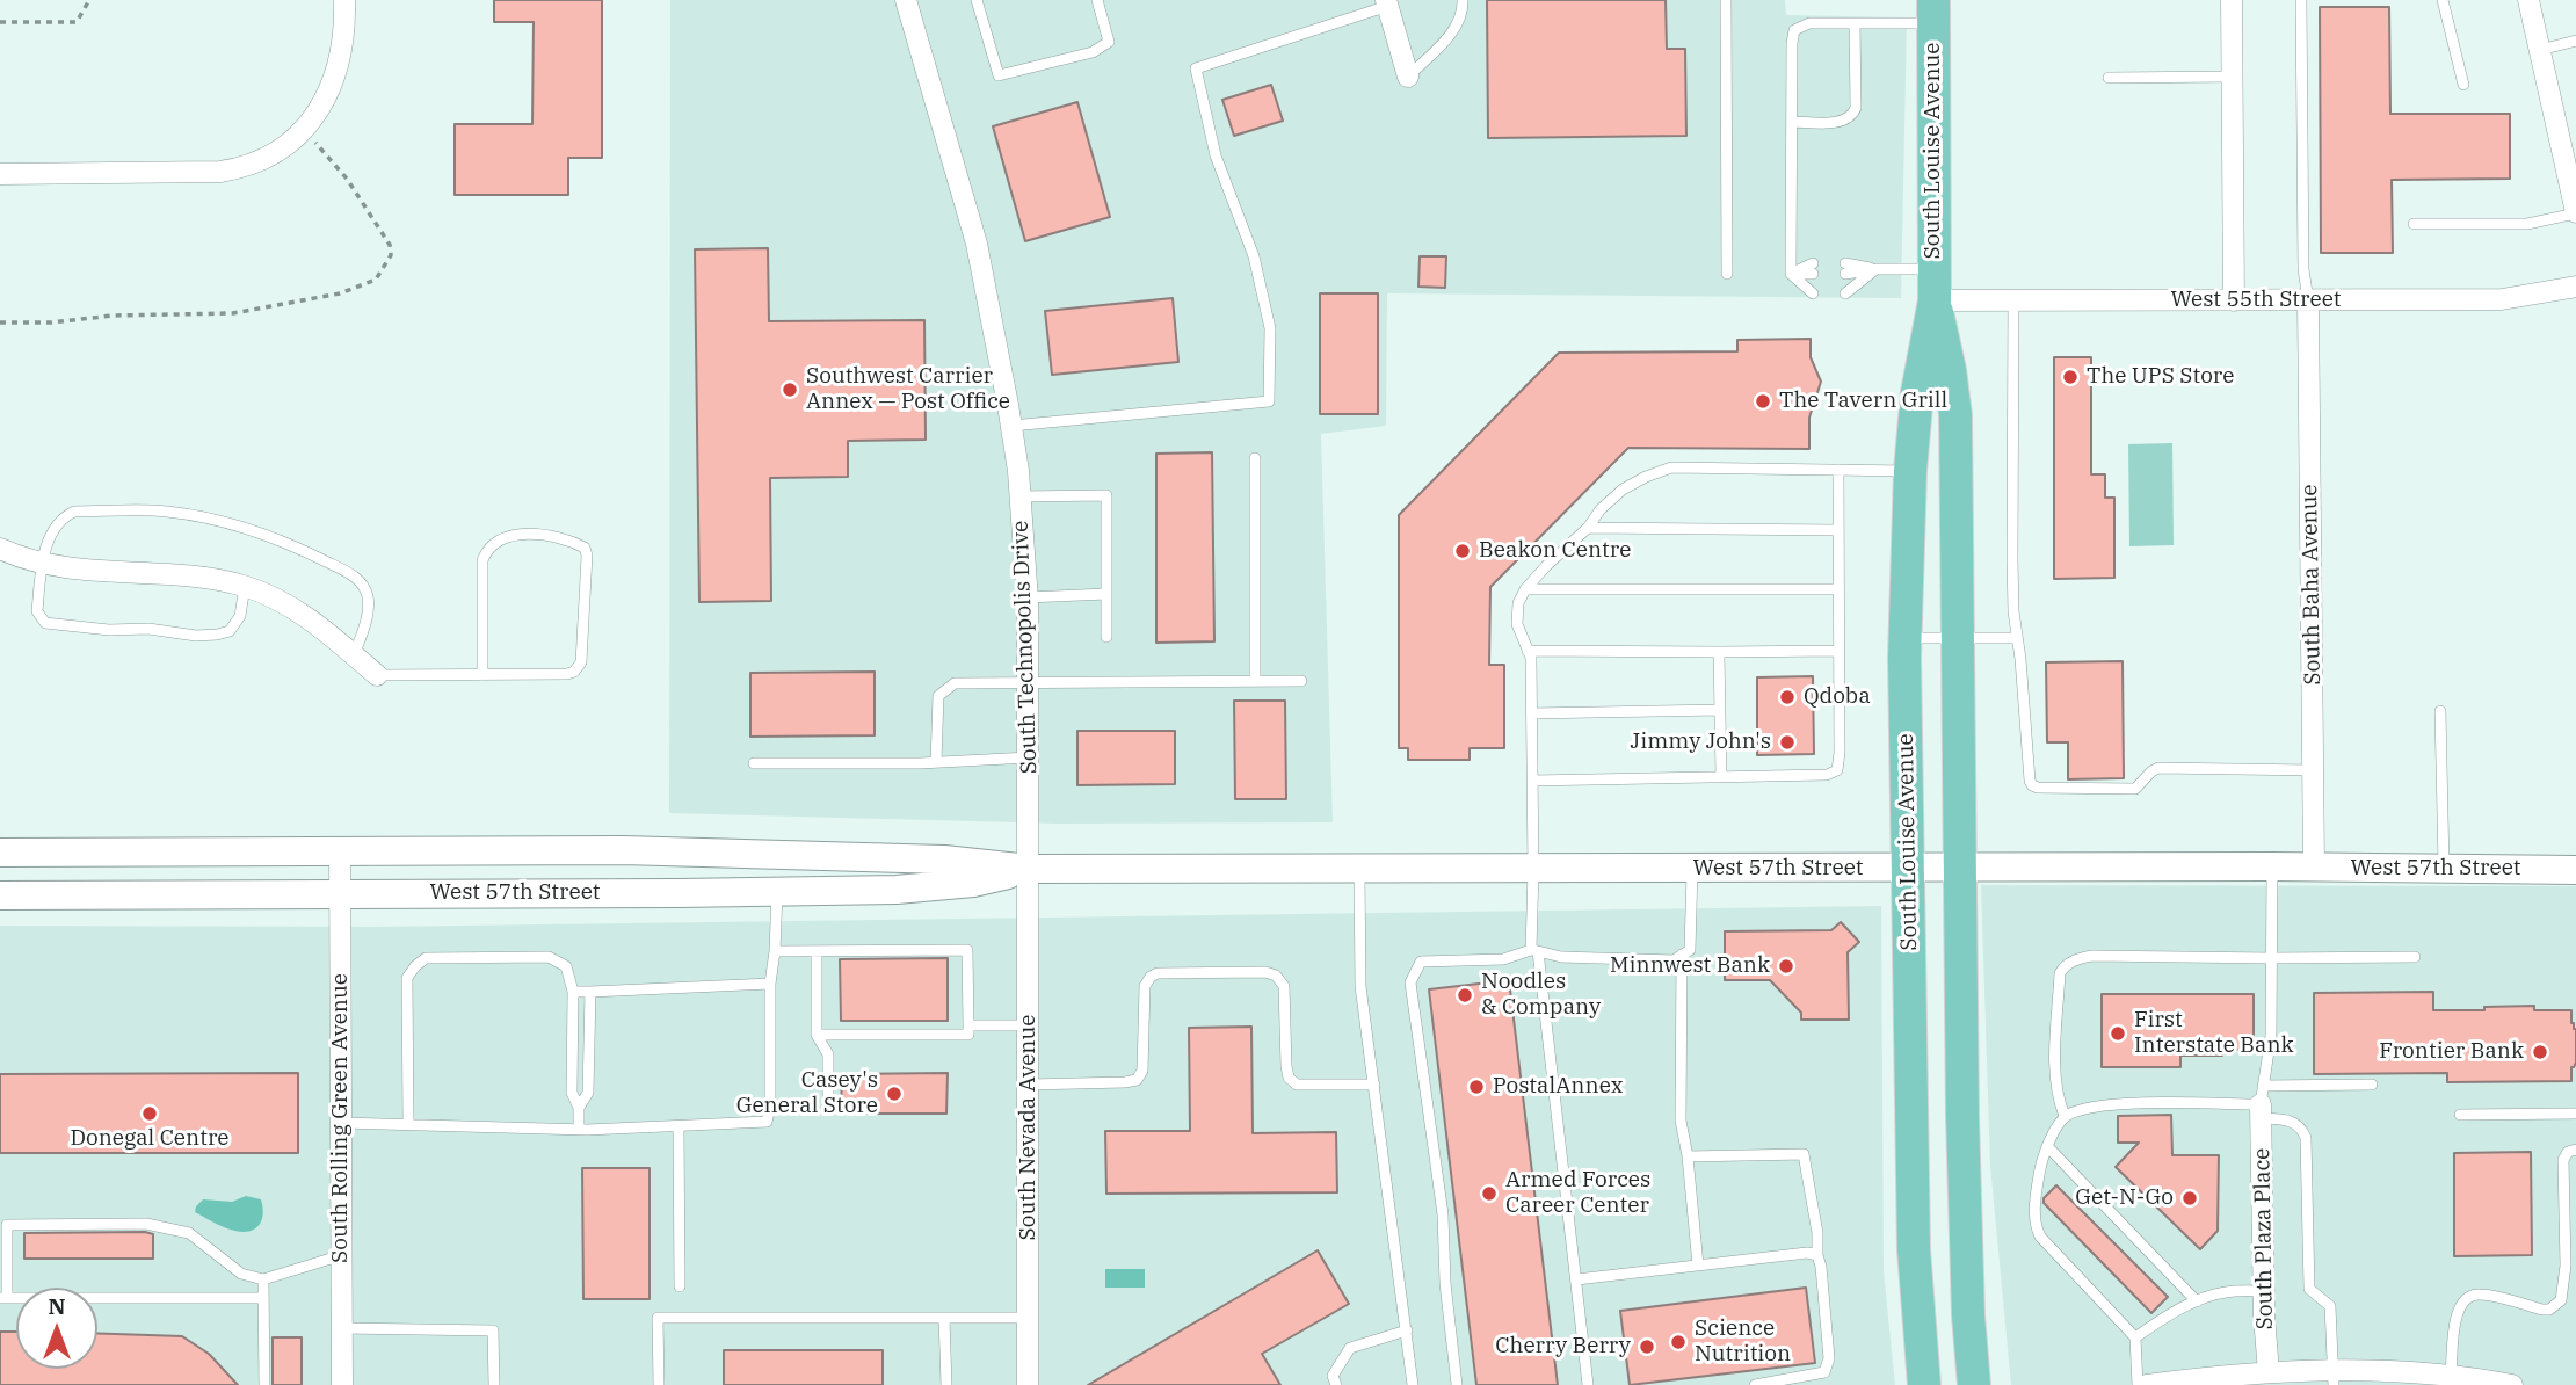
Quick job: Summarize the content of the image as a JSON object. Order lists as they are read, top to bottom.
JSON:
{
  "streets": {
    "main road": ["South Louise Avenue", "West 57th Street"],
    "street": [
      "West 55th Street",
      "South Baha Avenue",
      "South Technopolis Drive",
      "South Rolling Green Avenue",
      "South Nevada Avenue",
      "South Plaza Place"
    ]
  },
  "crossings": [
    ["South Louise Avenue", "West 55th Street"],
    ["South Louise Avenue", "West 57th Street"],
    ["West 55th Street", "South Baha Avenue"],
    ["South Baha Avenue", "West 57th Street"],
    ["South Technopolis Drive", "West 57th Street"],
    ["South Technopolis Drive", "South Nevada Avenue"],
    ["West 57th Street", "South Rolling Green Avenue"],
    ["West 57th Street", "South Nevada Avenue"]
  ],
  "places": [
    "The UPS Store",
    "Southwest Carrier Annex — Post Office",
    "The Tavern Grill",
    "Beakon Centre",
    "Qdoba",
    "Jimmy John's",
    "Minnwest Bank",
    "Noodles & Company",
    "First Interstate Bank",
    "Frontier Bank",
    "PostalAnnex",
    "Casey's General Store",
    "Donegal Centre",
    "Armed Forces Career Center",
    "Get-N-Go",
    "Science Nutrition",
    "Cherry Berry"
  ],
  "north": "top"
}
